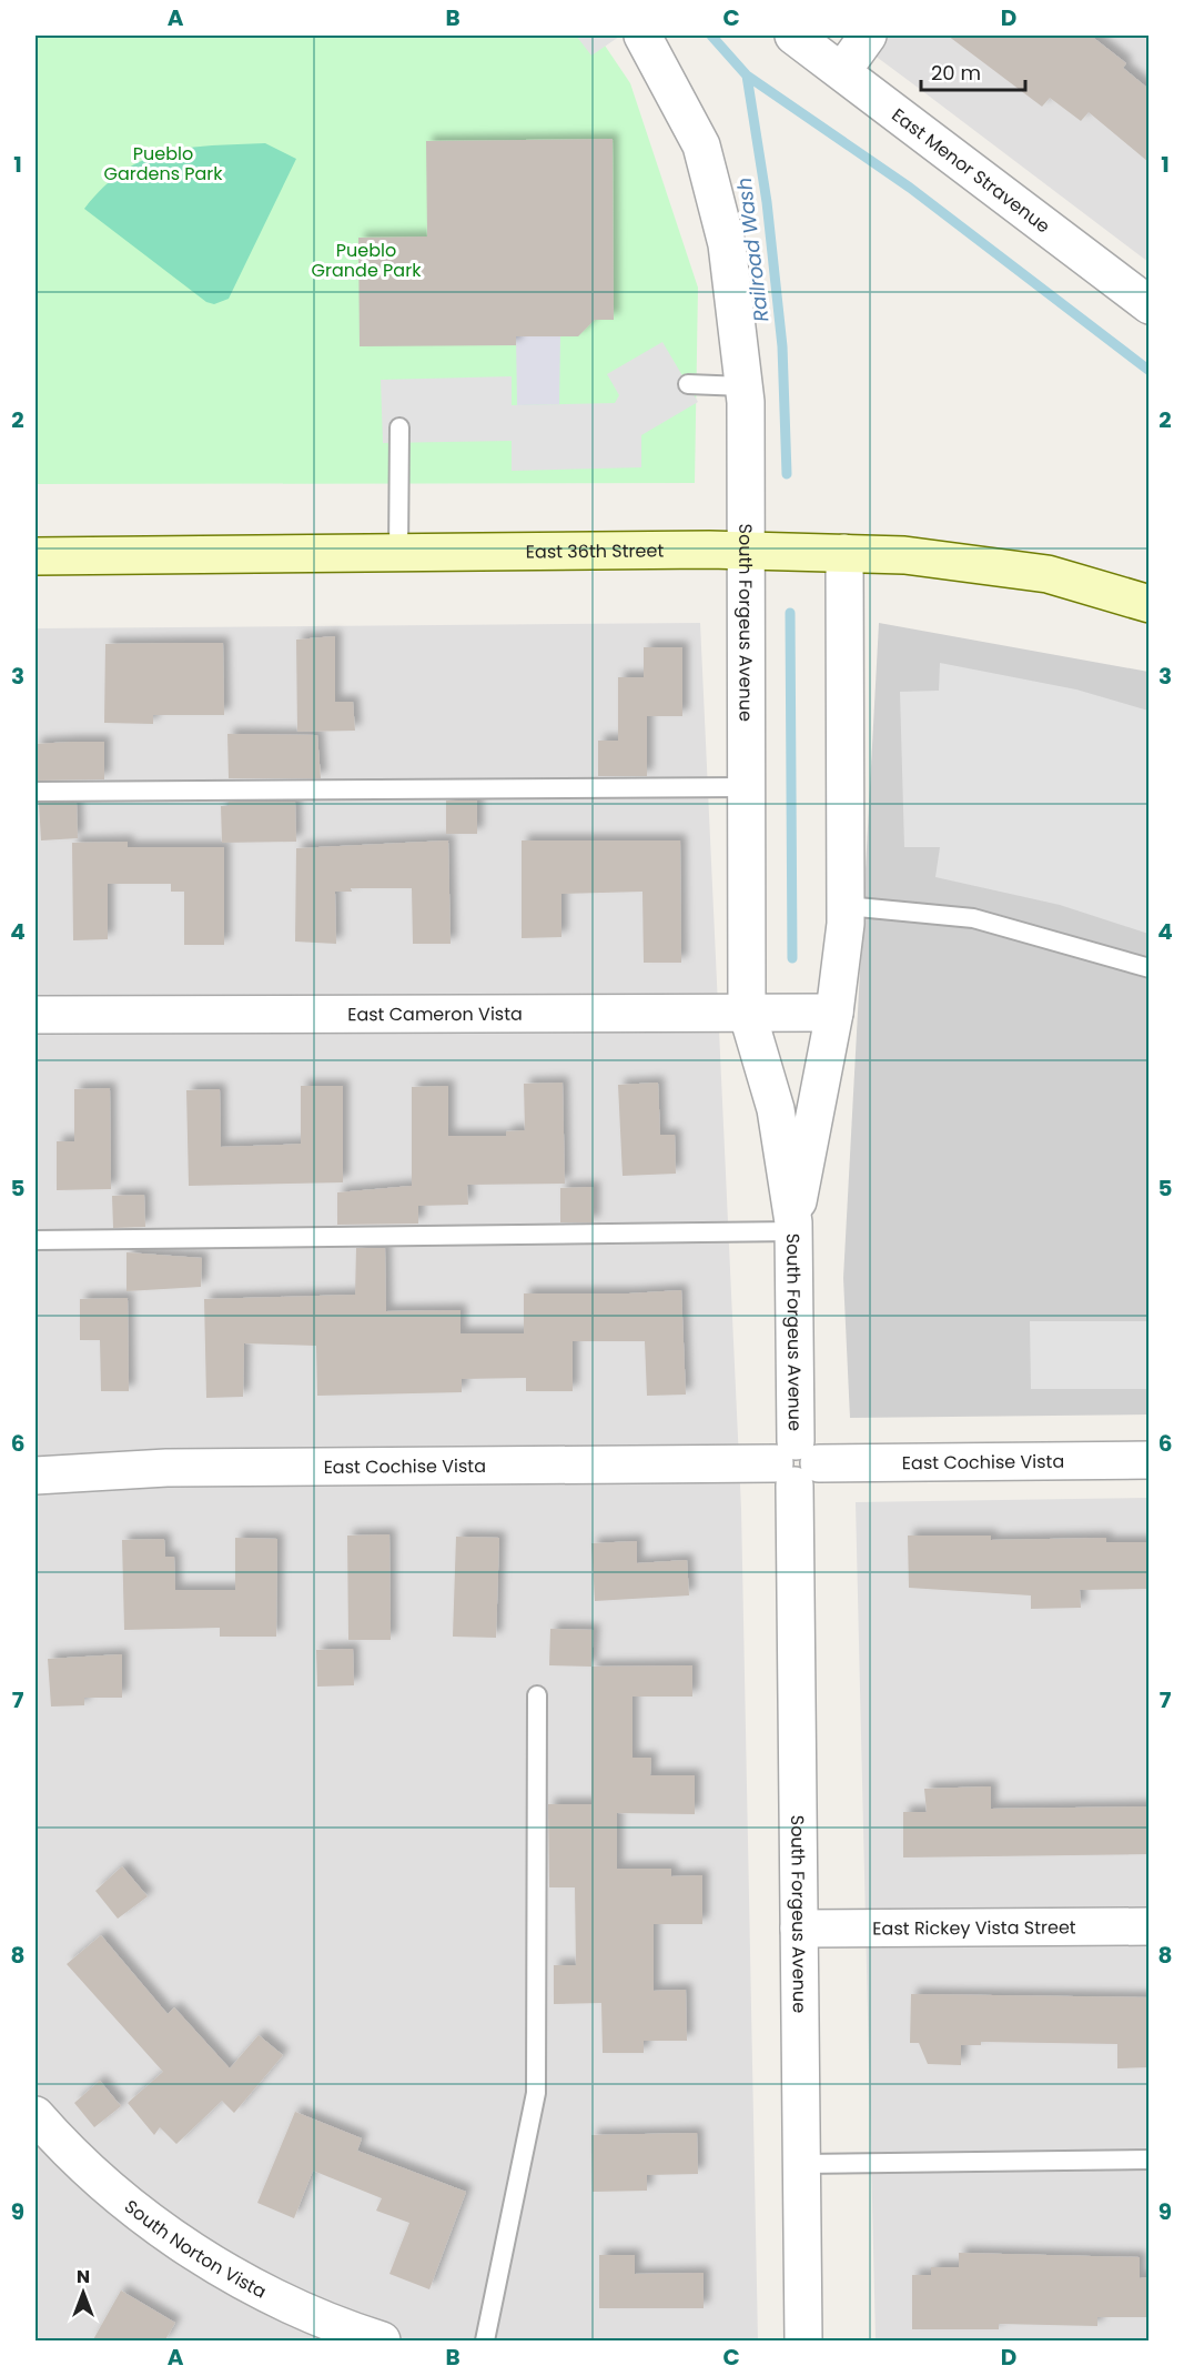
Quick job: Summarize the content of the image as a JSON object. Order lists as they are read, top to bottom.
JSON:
{
  "streets": {
    "main road": ["East 36th Street"],
    "street": [
      "East Menor Stravenue",
      "South Forgeus Avenue",
      "East Cameron Vista",
      "East Cochise Vista",
      "East Rickey Vista Street",
      "South Norton Vista"
    ]
  },
  "crossings": [
    ["East 36th Street", "South Forgeus Avenue"],
    ["South Forgeus Avenue", "East Cameron Vista"],
    ["South Forgeus Avenue", "East Cochise Vista"],
    ["South Forgeus Avenue", "East Rickey Vista Street"]
  ],
  "water": ["Railroad Wash"],
  "parks": ["Pueblo Gardens Park", "Pueblo Grande Park"],
  "scale_bar": "20 m",
  "north": "top",
  "grid": {
    "columns": [
      "A",
      "B",
      "C",
      "D"
    ],
    "rows": [
      "1",
      "2",
      "3",
      "4",
      "5",
      "6",
      "7",
      "8",
      "9"
    ]
  }
}
